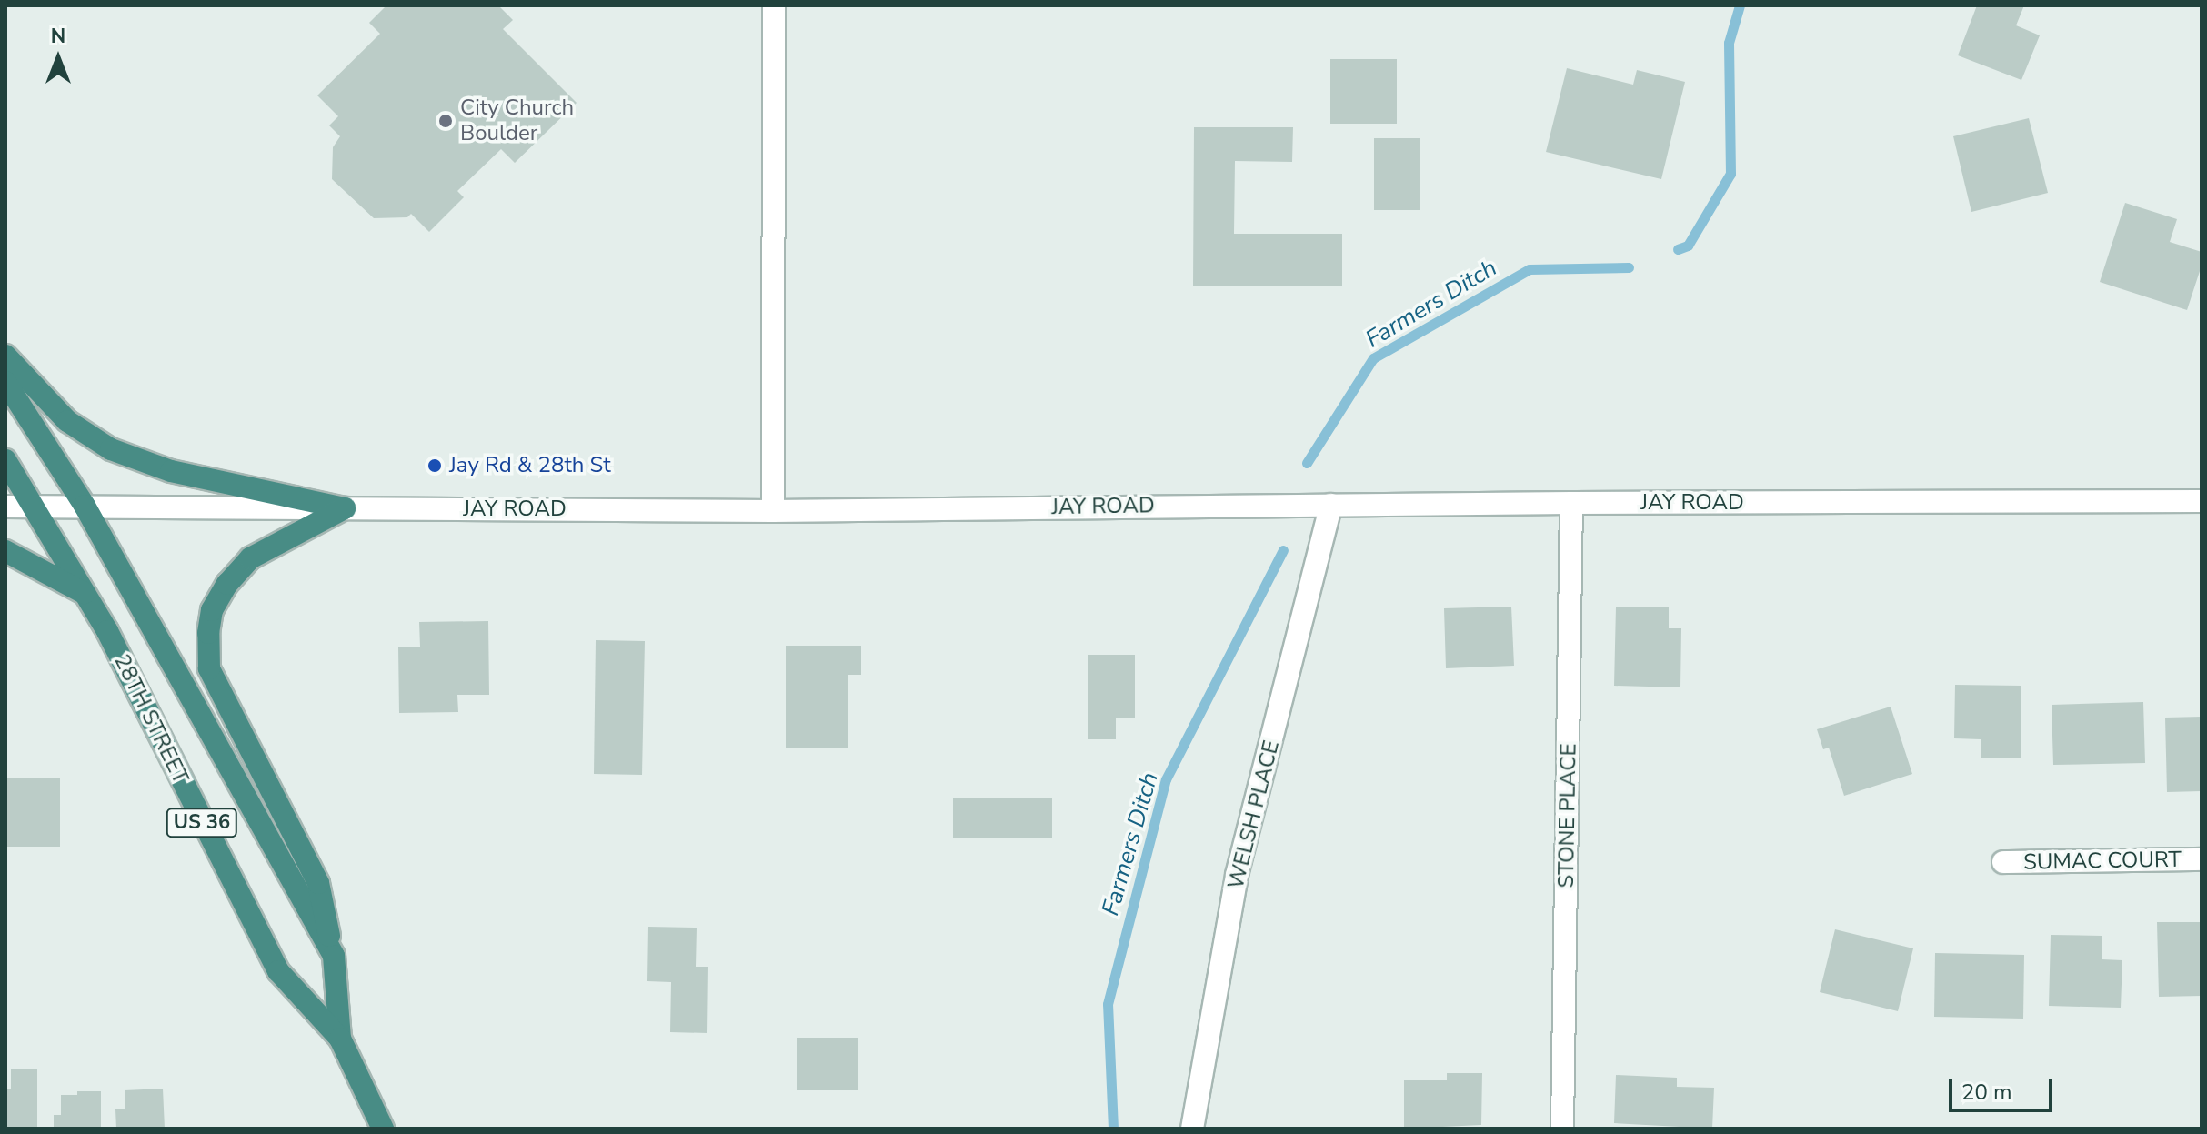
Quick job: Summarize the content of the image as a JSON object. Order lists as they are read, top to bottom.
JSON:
{
  "streets": {
    "highway": ["28TH STREET", "US 36"],
    "street": [
      "JAY ROAD",
      "WELSH PLACE",
      "STONE PLACE",
      "SUMAC COURT"
    ]
  },
  "crossings": [
    ["JAY ROAD", "28TH STREET"],
    ["JAY ROAD", "WELSH PLACE"],
    ["JAY ROAD", "STONE PLACE"],
    ["JAY ROAD", "US 36"],
    ["28TH STREET", "US 36"]
  ],
  "water": ["Farmers Ditch"],
  "places": ["City Church Boulder", "Jay Rd & 28th St"],
  "scale_bar": "20 m",
  "north": "top"
}
